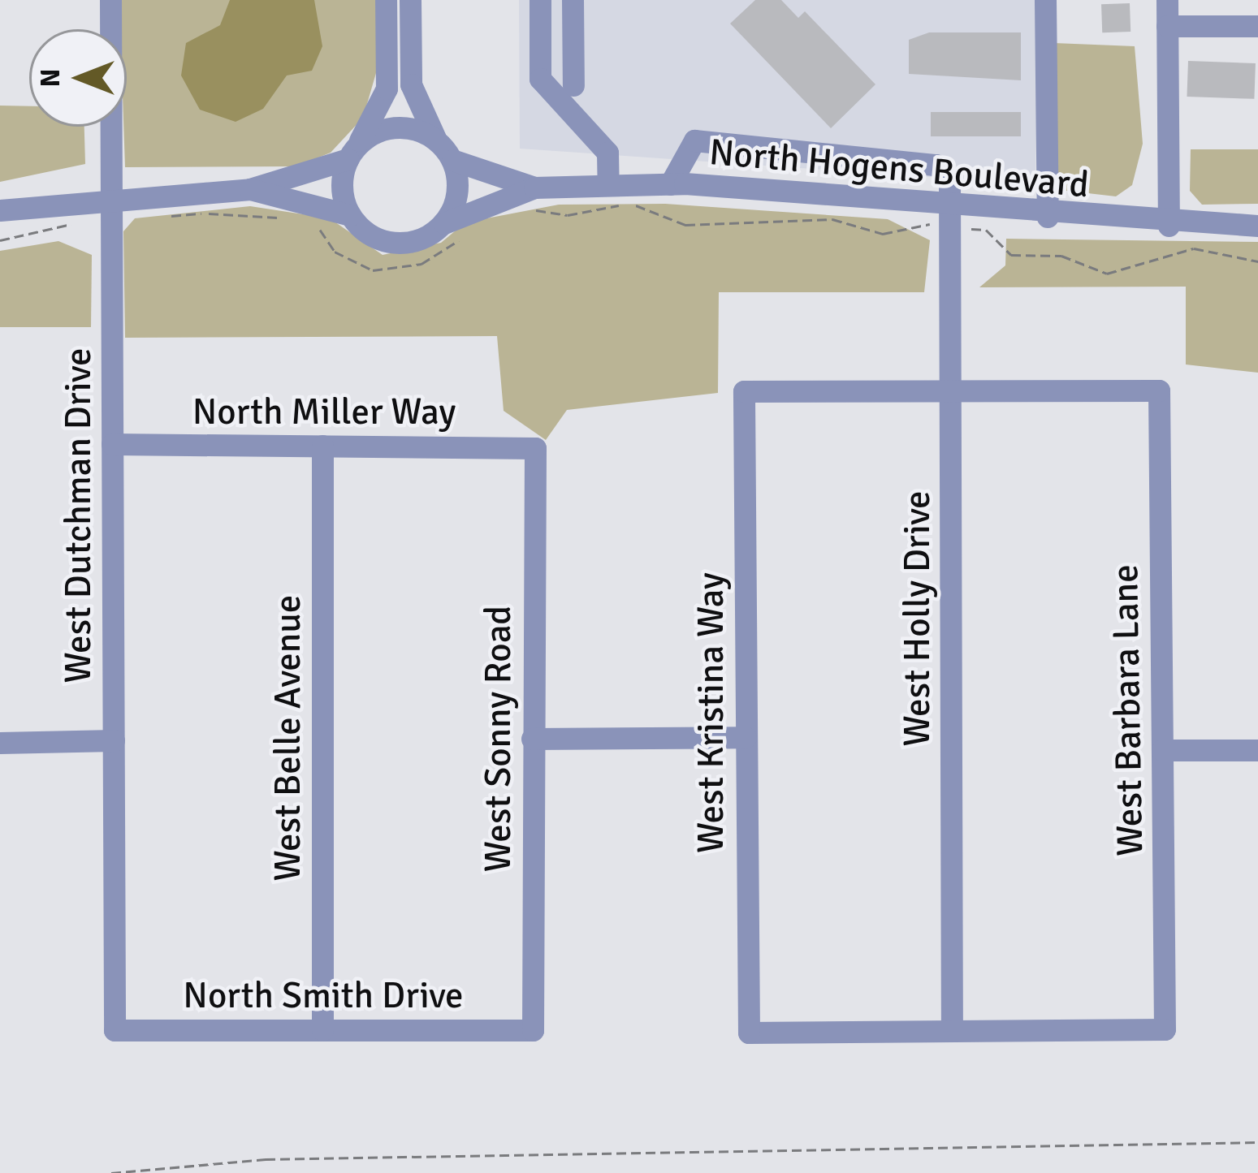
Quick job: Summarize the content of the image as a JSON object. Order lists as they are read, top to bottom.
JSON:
{
  "streets": {
    "street": [
      "North Hogens Boulevard",
      "North Miller Way",
      "West Dutchman Drive",
      "West Holly Drive",
      "West Barbara Lane",
      "West Kristina Way",
      "West Belle Avenue",
      "West Sonny Road",
      "North Smith Drive"
    ]
  },
  "crossings": [
    ["North Hogens Boulevard", "West Holly Drive"],
    ["North Miller Way", "West Dutchman Drive"],
    ["North Miller Way", "West Belle Avenue"],
    ["North Miller Way", "West Sonny Road"],
    ["West Dutchman Drive", "North Smith Drive"],
    ["West Holly Drive", "West Barbara Lane"],
    ["West Holly Drive", "West Kristina Way"],
    ["West Barbara Lane", "West Kristina Way"],
    ["West Belle Avenue", "North Smith Drive"],
    ["West Sonny Road", "North Smith Drive"]
  ],
  "north": "left"
}
